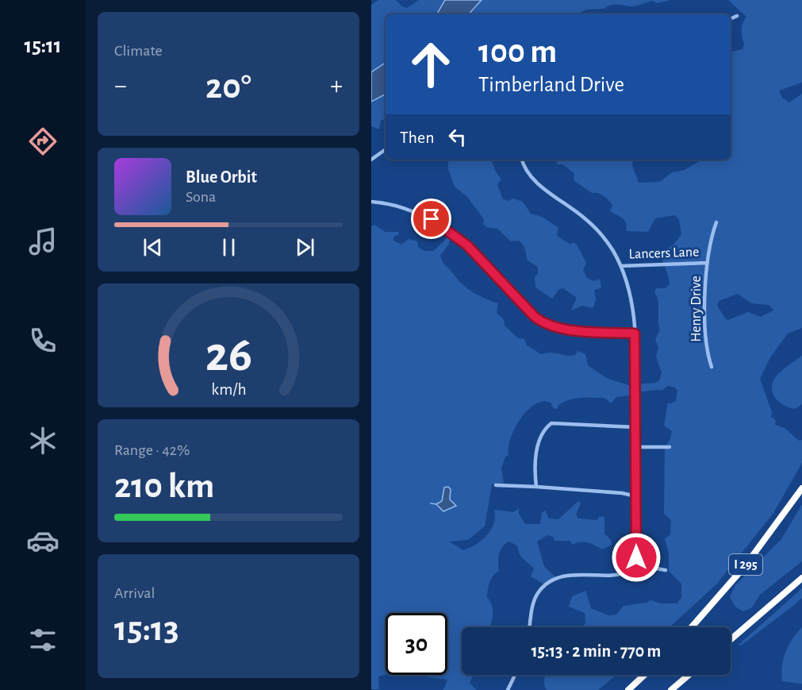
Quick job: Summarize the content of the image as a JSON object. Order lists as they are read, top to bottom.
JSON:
{
  "streets": {
    "highway": ["I 295"],
    "street": ["Lancers Lane", "Henry Drive"]
  },
  "crossings": [
    ["Lancers Lane", "Henry Drive"]
  ],
  "page": {
    "tabs": "15:11",
    "tile": [
      "Climate",
      ["Range · 42%", "210 km"],
      ["Arrival", "15:13"]
    ],
    "turn": ["100 m", "Timberland Drive"],
    "heat": ["−", "20°", "+"],
    "then": "Then",
    "song": ["Blue Orbit", "Sona"],
    "limit": "30",
    "trip": "15:13 · 2 min · 770 m",
    "gauge": ["26", "km/h"]
  }
}
